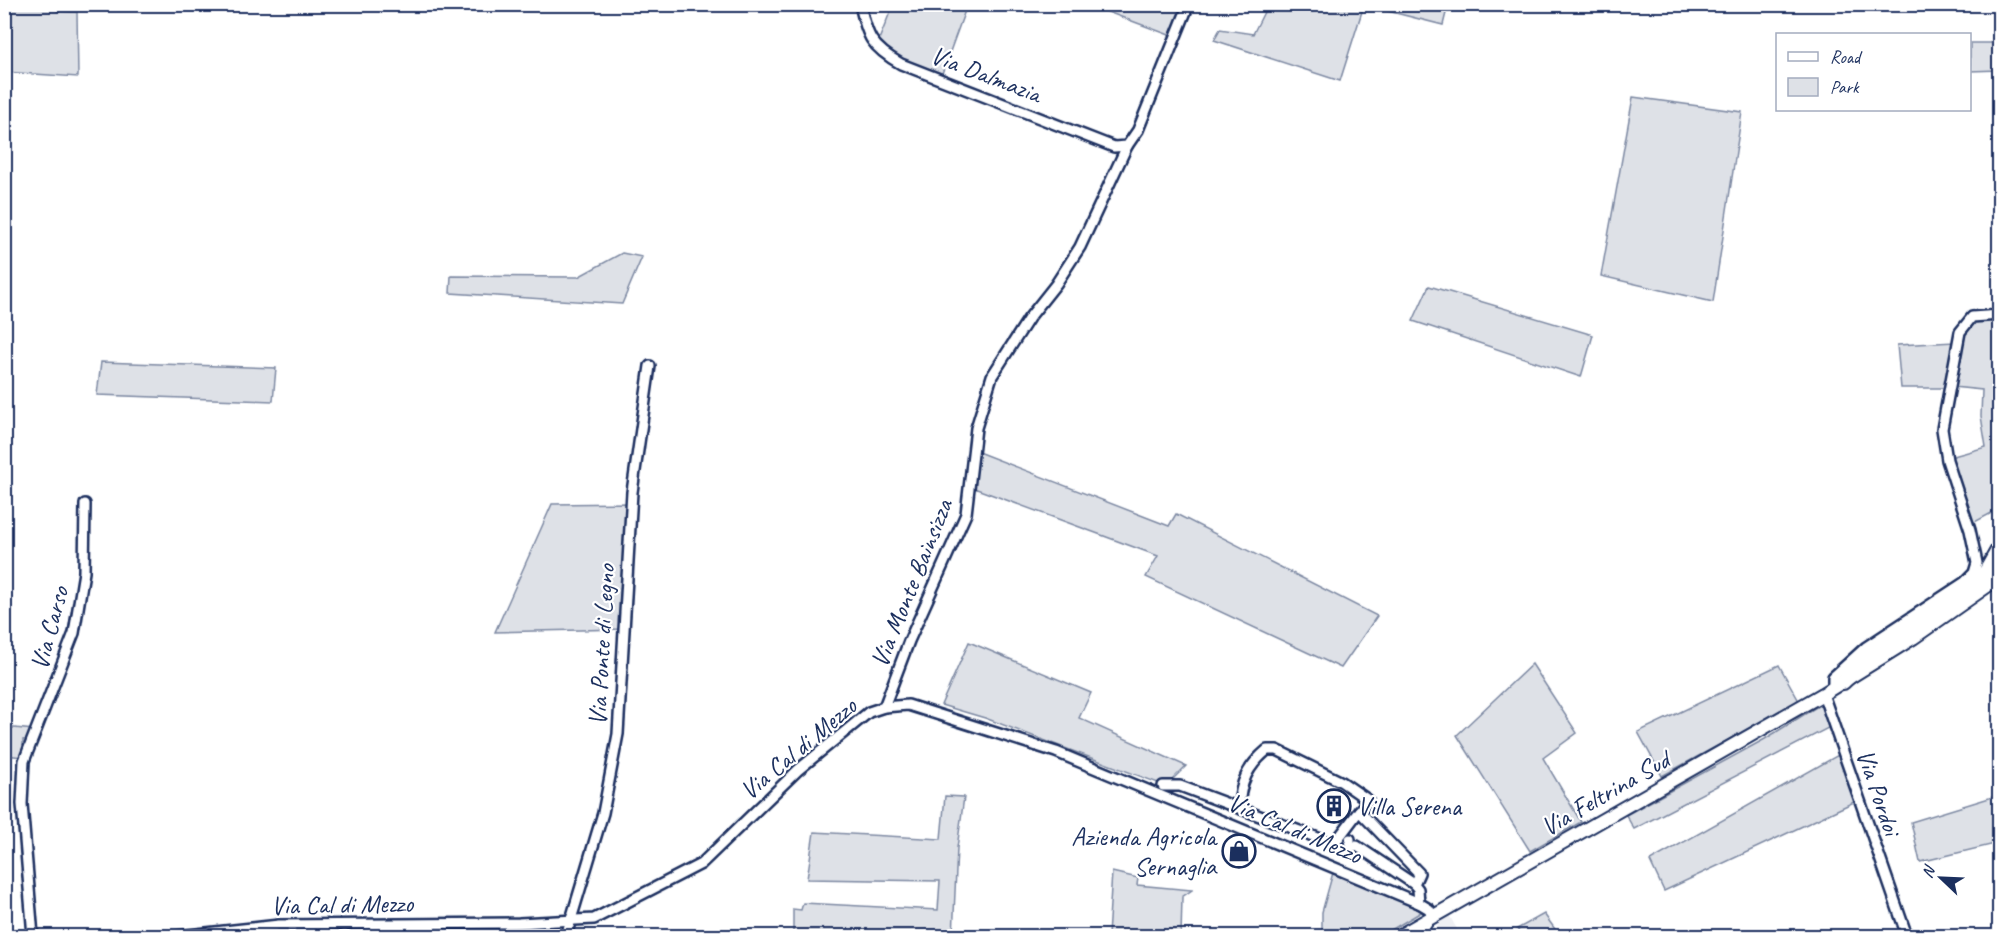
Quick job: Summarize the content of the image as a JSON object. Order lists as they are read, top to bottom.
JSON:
{
  "streets": {
    "main road": ["Via Feltrina Sud"],
    "street": [
      "Via Dalmazia",
      "Via Monte Bainsizza",
      "Via Carso",
      "Via Ponte di Legno",
      "Via Cal di Mezzo",
      "Via Pordoi"
    ]
  },
  "crossings": [
    ["Via Dalmazia", "Via Monte Bainsizza"],
    ["Via Monte Bainsizza", "Via Cal di Mezzo"],
    ["Via Ponte di Legno", "Via Cal di Mezzo"],
    ["Via Cal di Mezzo", "Via Feltrina Sud"],
    ["Via Pordoi", "Via Feltrina Sud"]
  ],
  "places": {
    "building": ["Villa Serena"],
    "shop": ["Azienda Agricola Sernaglia"]
  },
  "legend": ["Road", "Park"],
  "north": "top left"
}
